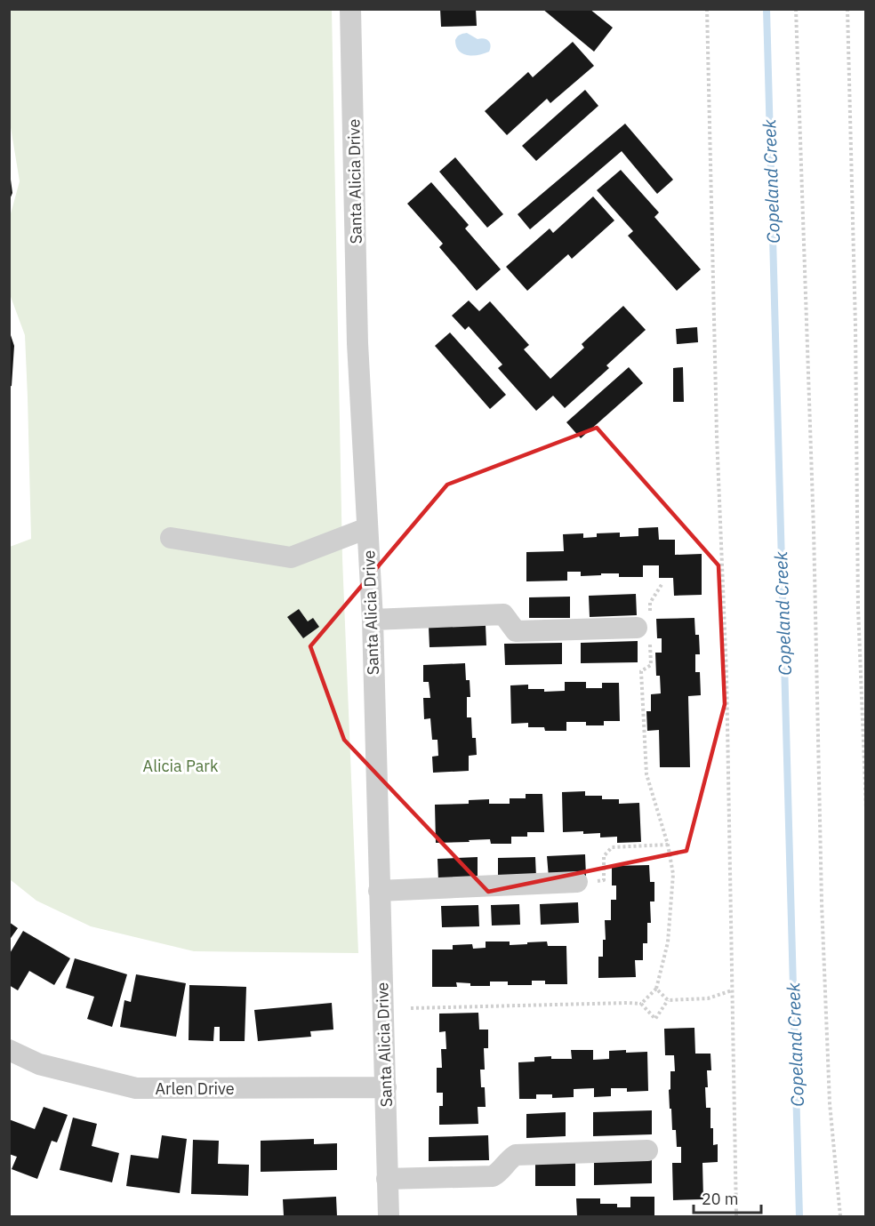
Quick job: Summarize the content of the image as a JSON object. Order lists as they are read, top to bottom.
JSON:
{
  "streets": {
    "street": ["Santa Alicia Drive", "Arlen Drive"]
  },
  "crossings": [
    ["Santa Alicia Drive", "Arlen Drive"]
  ],
  "water": ["Copeland Creek"],
  "parks": ["Alicia Park"],
  "scale_bar": "20 m"
}
